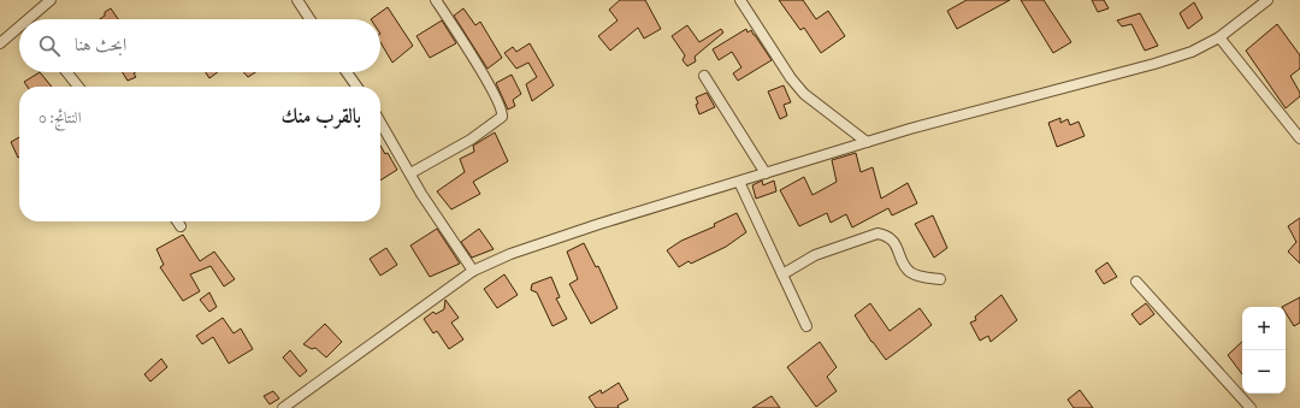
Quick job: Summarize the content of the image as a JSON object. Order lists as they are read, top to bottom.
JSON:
{
  "page": {
    "search": "ابحث هنا",
    "heading": ["بالقرب منك", "النتائج: 0"],
    "map_buttons": ["+", "−"]
  }
}
